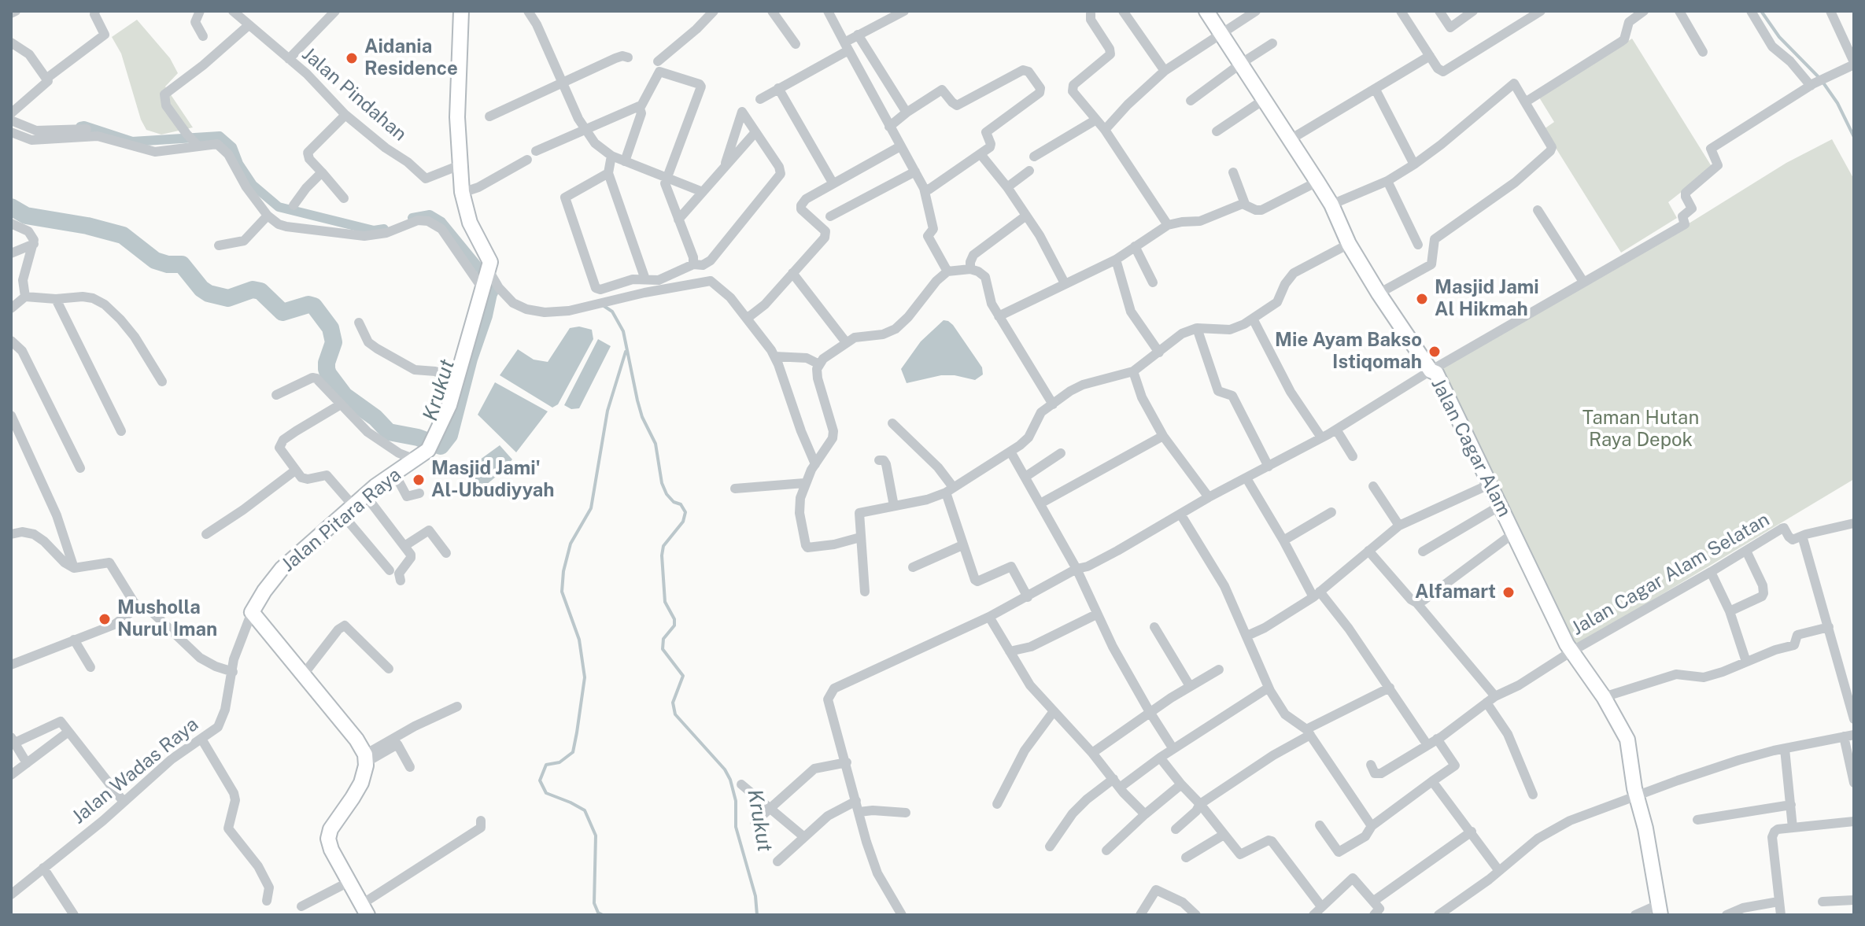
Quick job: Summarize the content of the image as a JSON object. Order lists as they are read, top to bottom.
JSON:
{
  "streets": {
    "street": [
      "Jalan Pindahan",
      "Jalan Cagar Alam",
      "Jalan Pitara Raya",
      "Jalan Cagar Alam Selatan",
      "Jalan Wadas Raya"
    ]
  },
  "crossings": [
    ["Jalan Cagar Alam", "Jalan Cagar Alam Selatan"],
    ["Jalan Pitara Raya", "Jalan Wadas Raya"]
  ],
  "water": ["Krukut"],
  "parks": ["Taman Hutan Raya Depok"],
  "places": [
    "Aidania Residence",
    "Masjid Jami Al Hikmah",
    "Mie Ayam Bakso Istiqomah",
    "Masjid Jami' Al-Ubudiyyah",
    "Alfamart",
    "Musholla Nurul Iman"
  ]
}
